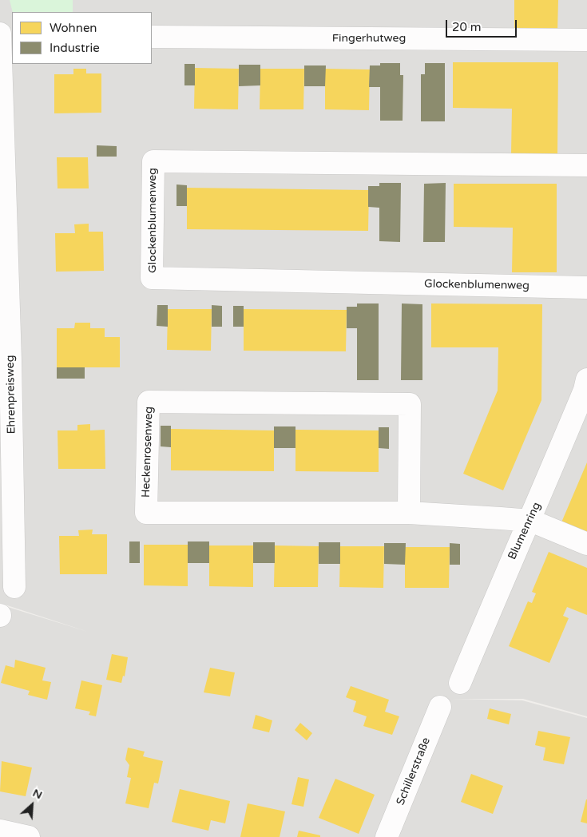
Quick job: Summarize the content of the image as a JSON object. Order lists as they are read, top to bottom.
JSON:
{
  "streets": {
    "street": [
      "Fingerhutweg",
      "Glockenblumenweg",
      "Ehrenpreisweg",
      "Heckenrosenweg",
      "Blumenring",
      "Schillerstraße"
    ]
  },
  "crossings": [
    ["Heckenrosenweg", "Blumenring"]
  ],
  "legend": ["Wohnen", "Industrie"],
  "scale_bar": "20 m",
  "north": "top right"
}
